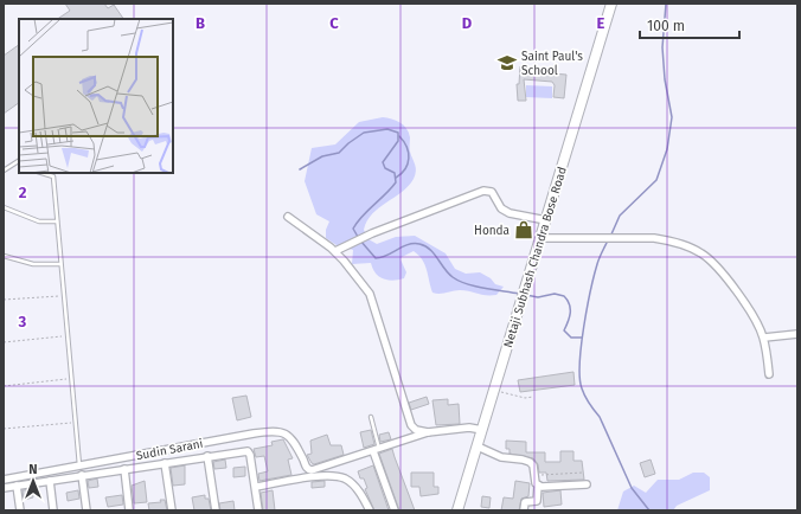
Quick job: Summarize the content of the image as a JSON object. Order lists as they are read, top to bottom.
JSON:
{
  "streets": {
    "street": ["Netaji Subhash Chandra Bose Road", "Sudin Sarani"]
  },
  "places": {
    "school or university": ["Saint Paul's School"],
    "shop": ["Honda"]
  },
  "scale_bar": "100 m",
  "north": "top",
  "grid": {
    "columns": [
      "B",
      "C",
      "D",
      "E"
    ],
    "rows": ["2", "3"]
  }
}
